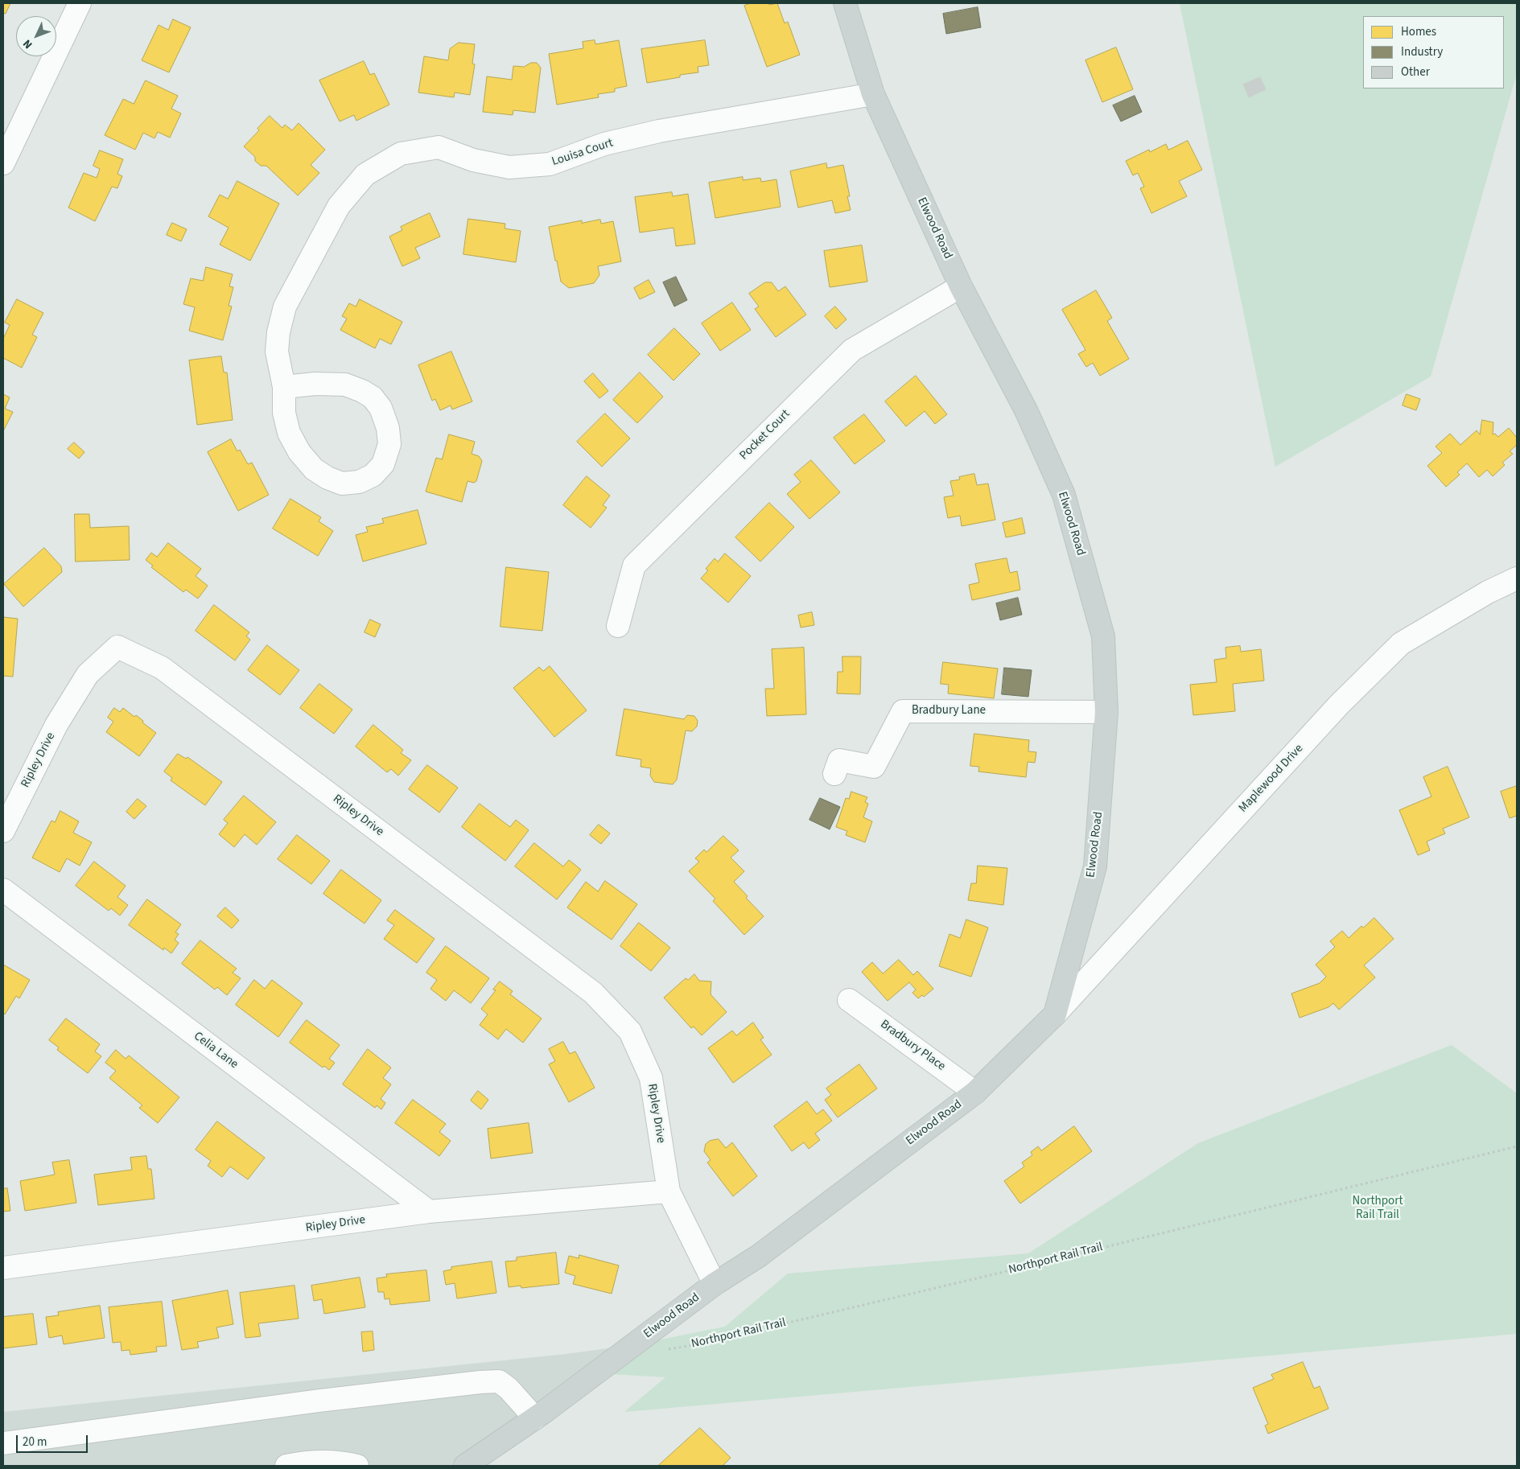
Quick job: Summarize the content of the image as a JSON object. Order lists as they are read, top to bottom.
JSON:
{
  "streets": {
    "main road": ["Elwood Road"],
    "street": [
      "Louisa Court",
      "Pocket Court",
      "Bradbury Lane",
      "Ripley Drive",
      "Maplewood Drive",
      "Bradbury Place",
      "Celia Lane"
    ],
    "path": ["Northport Rail Trail"]
  },
  "crossings": [
    ["Louisa Court", "Elwood Road"],
    ["Elwood Road", "Pocket Court"],
    ["Elwood Road", "Bradbury Lane"],
    ["Elwood Road", "Ripley Drive"],
    ["Elwood Road", "Maplewood Drive"],
    ["Elwood Road", "Bradbury Place"],
    ["Ripley Drive", "Celia Lane"]
  ],
  "parks": ["Northport Rail Trail"],
  "legend": ["Homes", "Industry", "Other"],
  "scale_bar": "20 m",
  "north": "bottom left"
}
